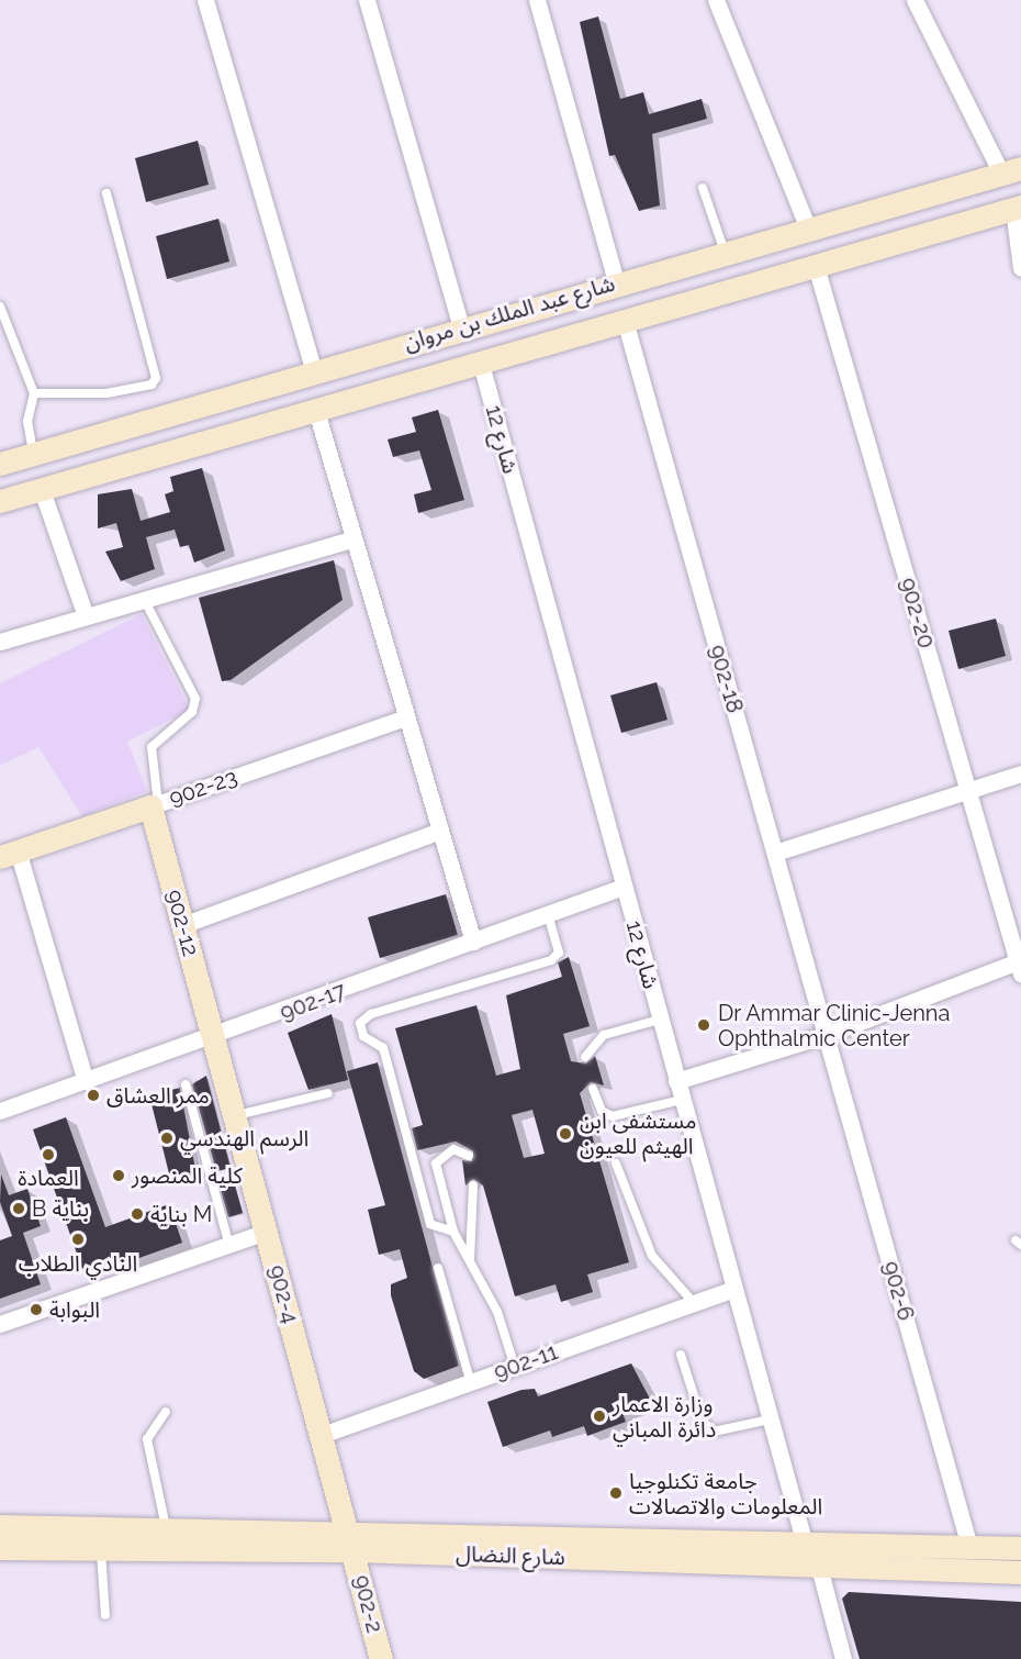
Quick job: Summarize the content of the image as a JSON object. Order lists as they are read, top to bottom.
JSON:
{
  "streets": {
    "street": [
      "شارع عبد الملك بن مروان",
      "شارع 12",
      "902-20",
      "902-18",
      "902-23",
      "902-12",
      "902-17",
      "902-6",
      "902-4",
      "902-11",
      "شارع النضال",
      "902-2"
    ]
  },
  "crossings": [
    ["شارع عبد الملك بن مروان", "شارع 12"],
    ["شارع عبد الملك بن مروان", "902-20"],
    ["شارع عبد الملك بن مروان", "902-18"],
    ["شارع 12", "902-17"],
    ["شارع 12", "902-11"],
    ["شارع 12", "شارع النضال"],
    ["902-18", "902-6"],
    ["902-23", "902-12"],
    ["902-12", "902-17"],
    ["902-12", "902-4"],
    ["902-17", "902-4"],
    ["902-6", "شارع النضال"],
    ["902-4", "902-11"],
    ["902-4", "شارع النضال"],
    ["902-4", "902-2"],
    ["شارع النضال", "902-2"]
  ],
  "places": [
    "Dr Ammar Clinic-Jenna Ophthalmic Center",
    "ممر العشاق",
    "مستشفى ابن الهيثم للعيون",
    "الرسم الهندسي",
    "العمادة",
    "كلية المنصور",
    "B بناية",
    "بناية M",
    "النادي الطلاب",
    "البوابة",
    "وزارة الاعمار دائرة المباني",
    "جامعة تكنلوجيا المعلومات والاتصالات"
  ]
}
